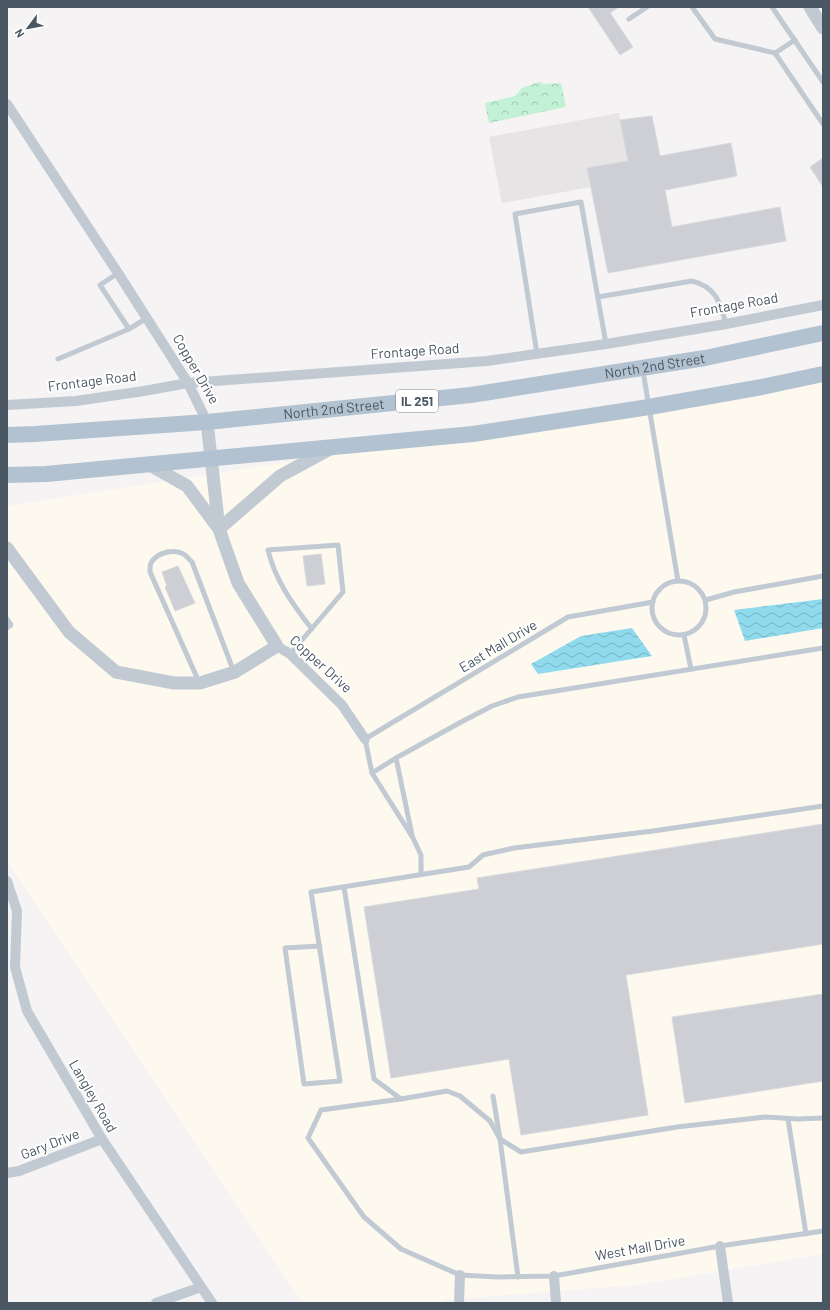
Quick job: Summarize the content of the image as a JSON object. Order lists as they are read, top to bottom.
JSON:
{
  "streets": {
    "main road": ["North 2nd Street", "IL 251"],
    "street": [
      "Frontage Road",
      "Copper Drive",
      "Langley Road",
      "Gary Drive"
    ],
    "lane": ["East Mall Drive", "West Mall Drive"]
  },
  "crossings": [
    ["Frontage Road", "Copper Drive"],
    ["North 2nd Street", "Copper Drive"],
    ["Copper Drive", "East Mall Drive"],
    ["Langley Road", "Gary Drive"]
  ],
  "north": "bottom left"
}
